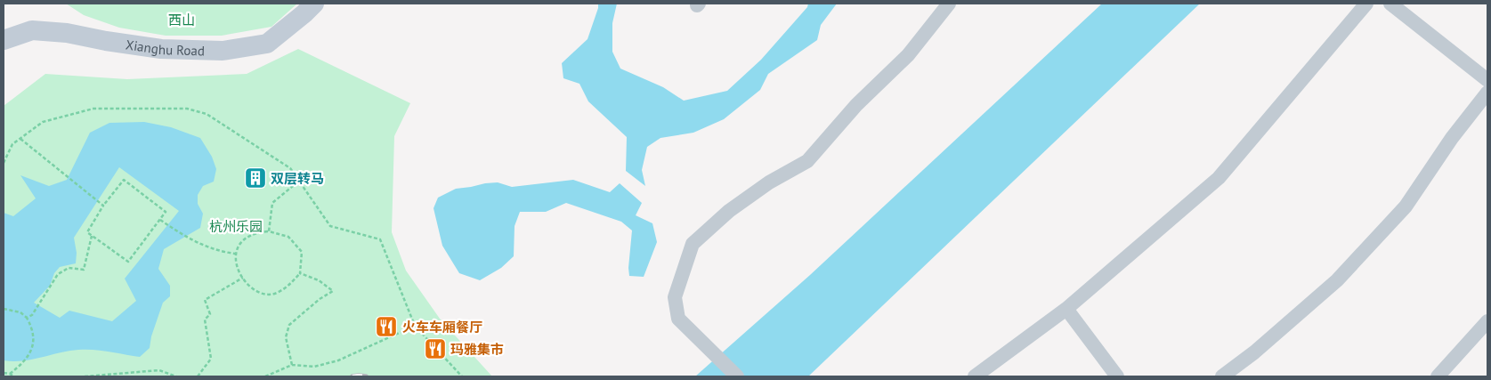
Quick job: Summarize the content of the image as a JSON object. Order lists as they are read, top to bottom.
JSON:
{
  "streets": {
    "main road": ["Xianghu Road"]
  },
  "parks": ["西山", "杭州乐园"],
  "places": {
    "building": ["双层转马"],
    "restaurant": ["火车车厢餐厅", "玛雅集市"]
  }
}
